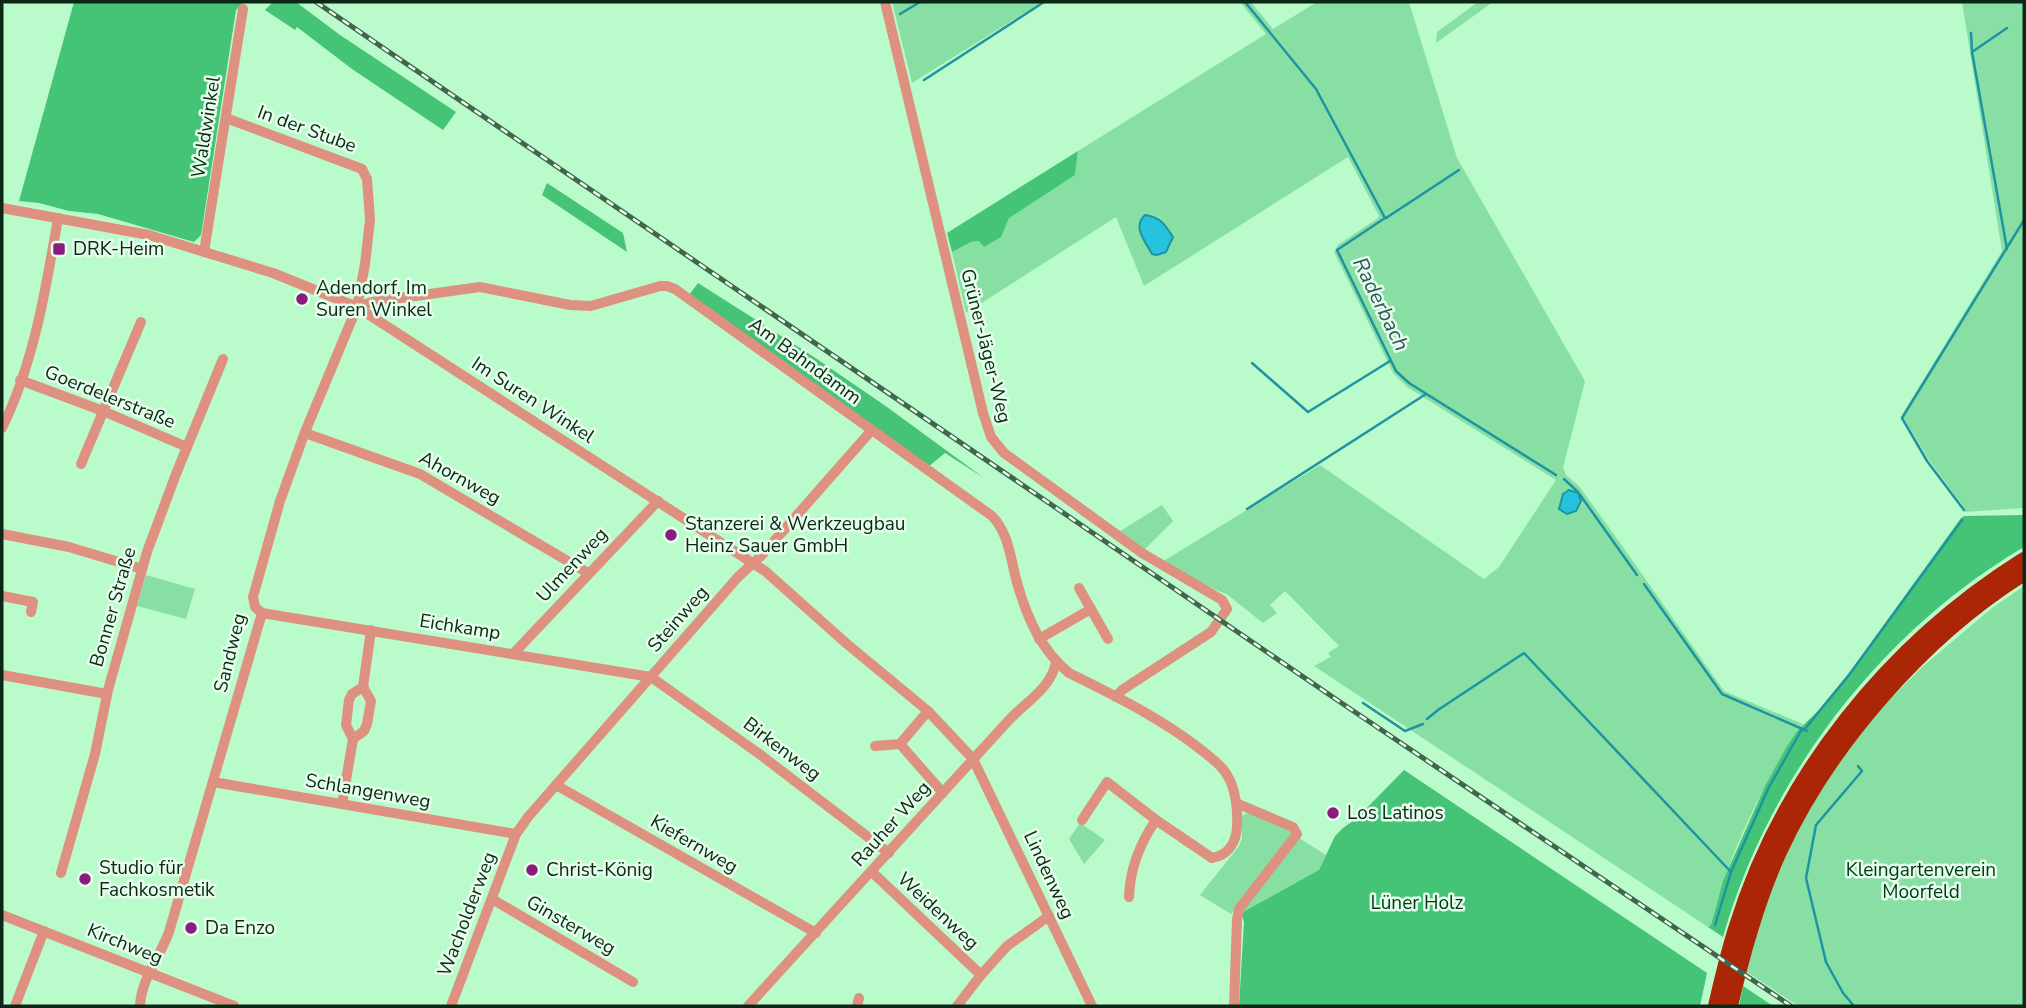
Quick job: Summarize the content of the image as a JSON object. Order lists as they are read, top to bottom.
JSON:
{
  "streets": {
    "street": [
      "Waldwinkel",
      "In der Stube",
      "Grüner-Jäger-Weg",
      "Am Bahndamm",
      "Goerdelerstraße",
      "Im Suren Winkel",
      "Ahornweg",
      "Ulmenweg",
      "Bonner Straße",
      "Steinweg",
      "Eichkamp",
      "Sandweg",
      "Birkenweg",
      "Schlangenweg",
      "Rauher Weg",
      "Kiefernweg",
      "Lindenweg",
      "Weidenweg",
      "Wacholderweg",
      "Ginsterweg",
      "Kirchweg"
    ]
  },
  "crossings": [
    ["Waldwinkel", "In der Stube"],
    ["Waldwinkel", "Im Suren Winkel"],
    ["In der Stube", "Am Bahndamm"],
    ["In der Stube", "Im Suren Winkel"],
    ["In der Stube", "Sandweg"],
    ["Grüner-Jäger-Weg", "Am Bahndamm"],
    ["Am Bahndamm", "Im Suren Winkel"],
    ["Am Bahndamm", "Steinweg"],
    ["Am Bahndamm", "Sandweg"],
    ["Am Bahndamm", "Rauher Weg"],
    ["Goerdelerstraße", "Bonner Straße"],
    ["Im Suren Winkel", "Ulmenweg"],
    ["Im Suren Winkel", "Steinweg"],
    ["Im Suren Winkel", "Sandweg"],
    ["Im Suren Winkel", "Rauher Weg"],
    ["Im Suren Winkel", "Lindenweg"],
    ["Ahornweg", "Ulmenweg"],
    ["Ahornweg", "Sandweg"],
    ["Ulmenweg", "Eichkamp"],
    ["Steinweg", "Eichkamp"],
    ["Steinweg", "Birkenweg"],
    ["Steinweg", "Schlangenweg"],
    ["Steinweg", "Kiefernweg"],
    ["Steinweg", "Wacholderweg"],
    ["Eichkamp", "Sandweg"],
    ["Eichkamp", "Birkenweg"],
    ["Sandweg", "Schlangenweg"],
    ["Sandweg", "Kirchweg"],
    ["Birkenweg", "Rauher Weg"],
    ["Schlangenweg", "Wacholderweg"],
    ["Rauher Weg", "Kiefernweg"],
    ["Rauher Weg", "Lindenweg"],
    ["Rauher Weg", "Weidenweg"],
    ["Wacholderweg", "Ginsterweg"]
  ],
  "water": ["Raderbach"],
  "parks": ["Kleingartenverein Moorfeld", "Lüner Holz"],
  "places": {
    "transit": ["DRK-Heim"],
    "other": [
      "Adendorf, Im Suren Winkel",
      "Stanzerei & Werkzeugbau Heinz Sauer GmbH",
      "Los Latinos",
      "Christ-König",
      "Studio für Fachkosmetik",
      "Da Enzo"
    ]
  }
}
